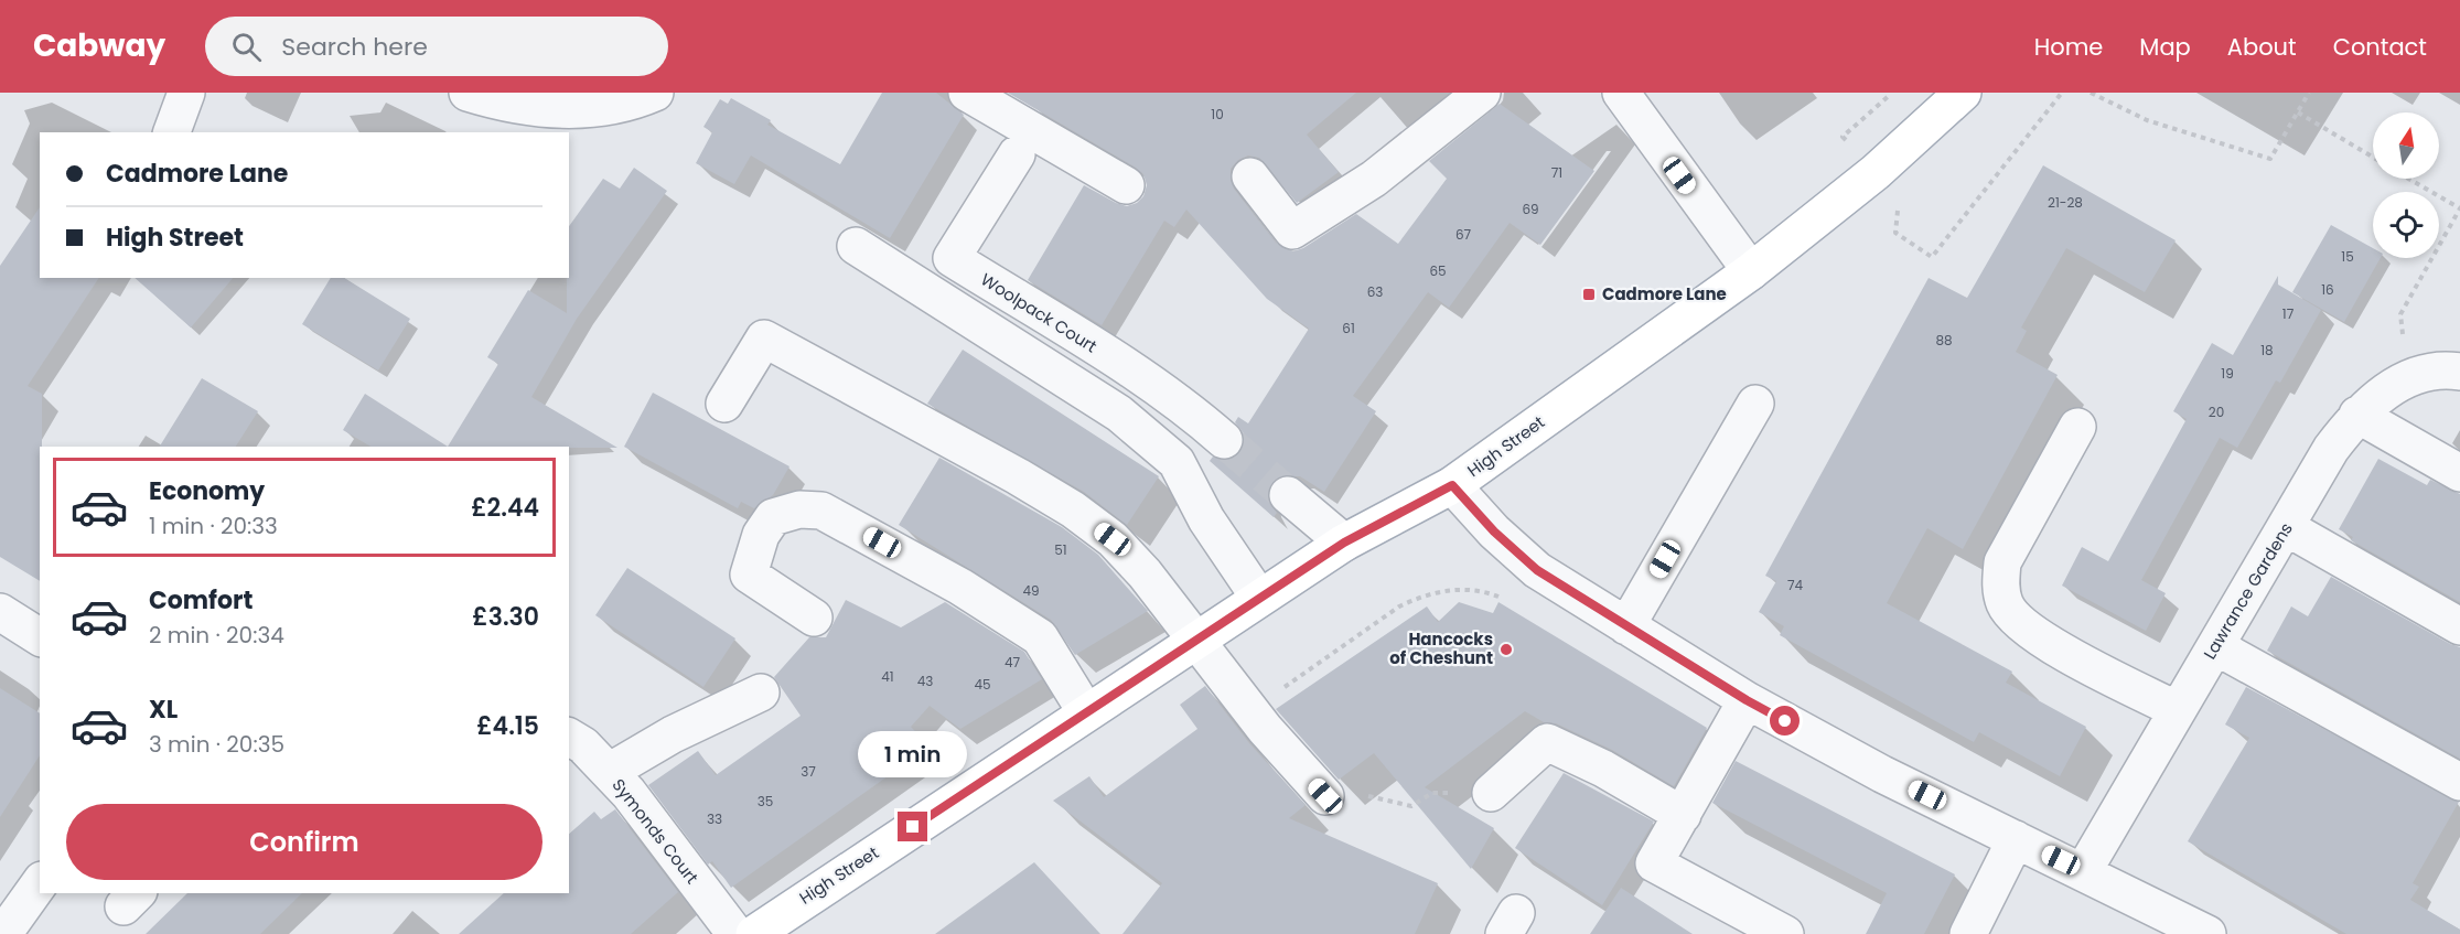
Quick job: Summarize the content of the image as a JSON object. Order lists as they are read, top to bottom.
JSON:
{
  "streets": {
    "main road": ["High Street"],
    "street": ["Woolpack Court", "Lawrance Gardens", "Symonds Court"]
  },
  "places": {
    "transit": ["Cadmore Lane"],
    "other": ["Hancocks of Cheshunt"]
  },
  "house_numbers": [
    "10",
    "71",
    "21-28",
    "69",
    "67",
    "15",
    "65",
    "16",
    "63",
    "17",
    "61",
    "88",
    "18",
    "19",
    "20",
    "51",
    "74",
    "49",
    "47",
    "41",
    "43",
    "45",
    "37",
    "35",
    "33"
  ],
  "north": "top",
  "page": {
    "header": "Cabway",
    "search": "Search here",
    "nav": [
      "Home",
      "Map",
      "About",
      "Contact"
    ],
    "banner": ["Cadmore Lane", "High Street"],
    "list": [
      {
        "name": "Economy",
        "note": "1 min · 20:33",
        "value": "£2.44"
      },
      {
        "name": "Comfort",
        "note": "2 min · 20:34",
        "value": "£3.30"
      },
      {
        "name": "XL",
        "note": "3 min · 20:35",
        "value": "£4.15"
      }
    ],
    "bubble": "1 min",
    "buttons": "Confirm"
  }
}
